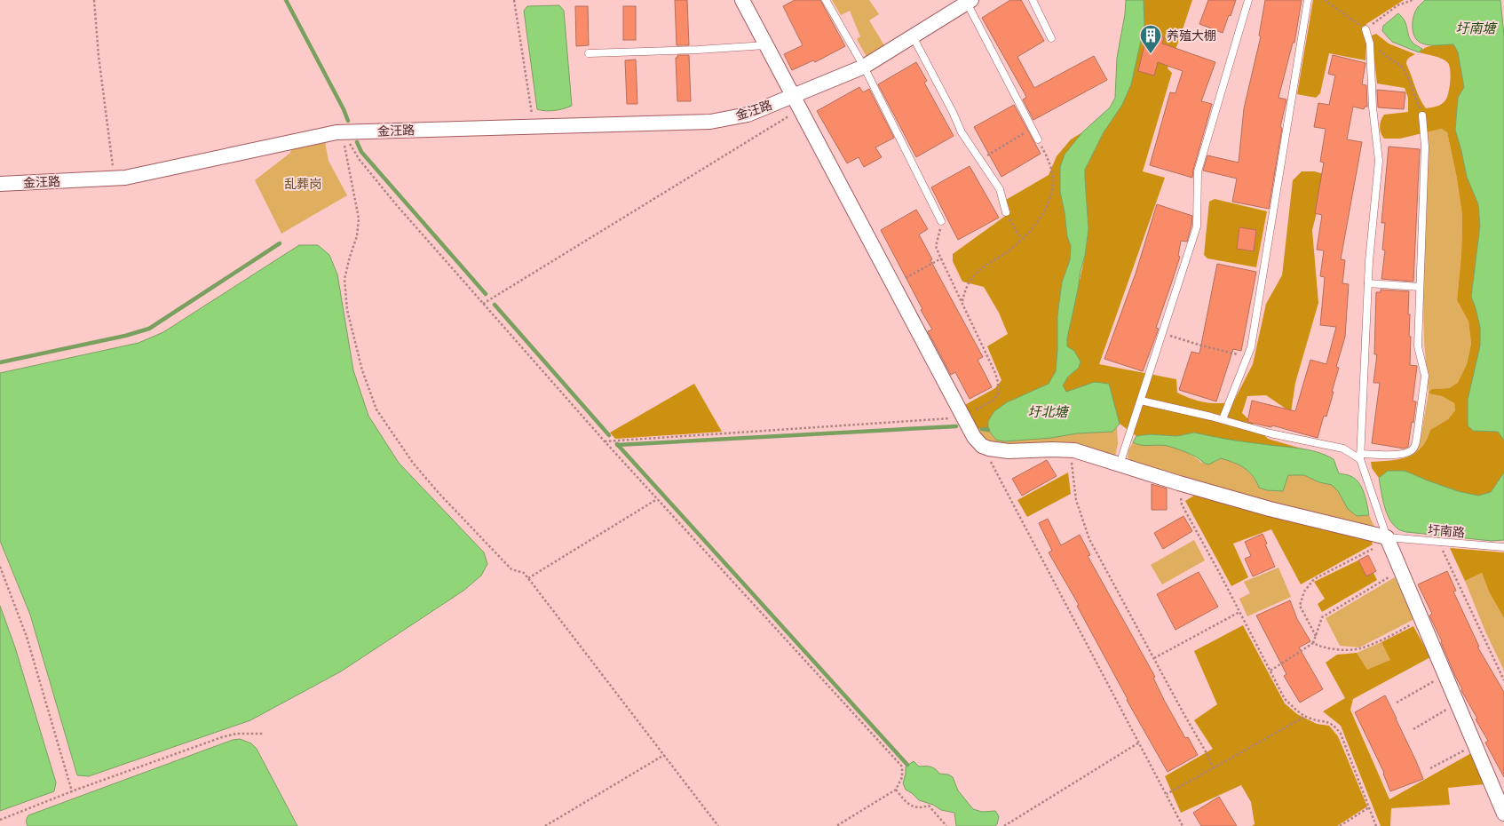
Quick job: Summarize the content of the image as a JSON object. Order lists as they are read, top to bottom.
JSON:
{
  "streets": {
    "street": ["金汪路"],
    "lane": ["圩南路"]
  },
  "water": ["圩南塘", "圩北塘"],
  "parks": ["乱葬岗"],
  "places": {
    "building": ["养殖大棚"]
  }
}
